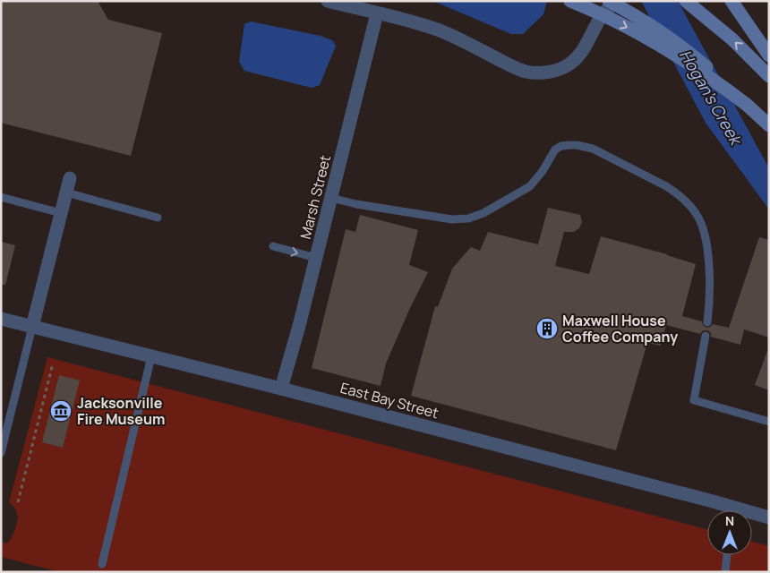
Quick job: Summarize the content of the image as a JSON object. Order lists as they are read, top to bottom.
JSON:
{
  "streets": {
    "street": ["Marsh Street", "East Bay Street"]
  },
  "crossings": [
    ["Marsh Street", "East Bay Street"]
  ],
  "water": ["Hogan's Creek"],
  "places": {
    "building": ["Maxwell House Coffee Company"],
    "museum": ["Jacksonville Fire Museum"]
  },
  "north": "top"
}
